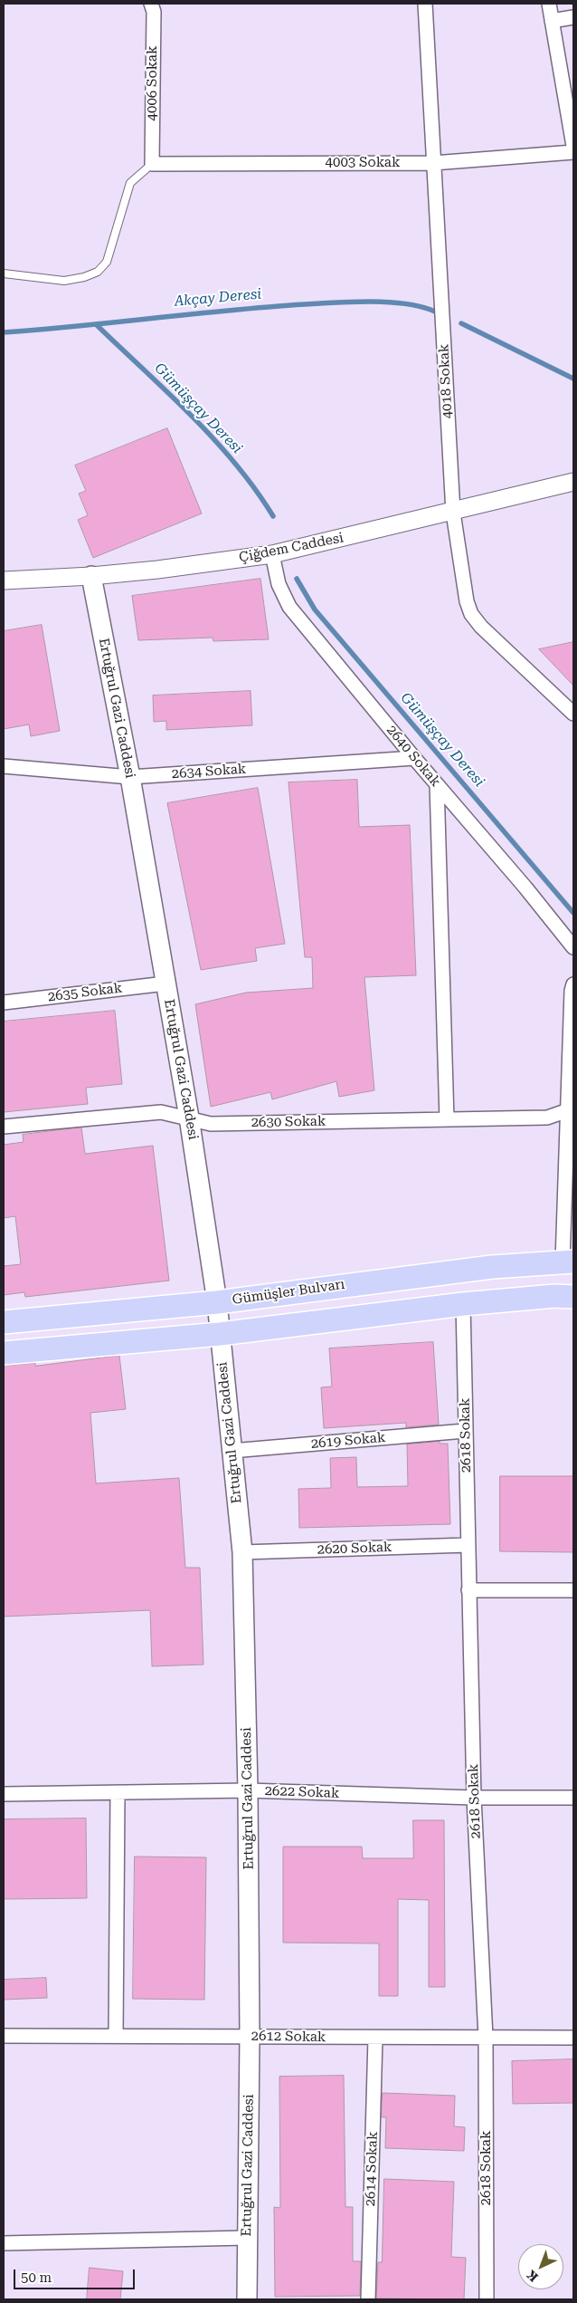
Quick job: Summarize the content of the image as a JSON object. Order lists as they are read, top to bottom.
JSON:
{
  "streets": {
    "main road": ["Ertuğrul Gazi Caddesi", "Gümüşler Bulvarı"],
    "street": [
      "4006 Sokak",
      "4003 Sokak",
      "4018 Sokak",
      "Çiğdem Caddesi",
      "2640 Sokak",
      "2634 Sokak",
      "2635 Sokak",
      "2630 Sokak",
      "2618 Sokak",
      "2619 Sokak",
      "2620 Sokak",
      "2622 Sokak",
      "2612 Sokak",
      "2614 Sokak"
    ]
  },
  "crossings": [
    ["4006 Sokak", "4003 Sokak"],
    ["4003 Sokak", "4018 Sokak"],
    ["4018 Sokak", "Çiğdem Caddesi"],
    ["Çiğdem Caddesi", "Ertuğrul Gazi Caddesi"],
    ["Çiğdem Caddesi", "2640 Sokak"],
    ["Ertuğrul Gazi Caddesi", "2634 Sokak"],
    ["Ertuğrul Gazi Caddesi", "2635 Sokak"],
    ["Ertuğrul Gazi Caddesi", "2630 Sokak"],
    ["Ertuğrul Gazi Caddesi", "Gümüşler Bulvarı"],
    ["Ertuğrul Gazi Caddesi", "2619 Sokak"],
    ["Ertuğrul Gazi Caddesi", "2620 Sokak"],
    ["Ertuğrul Gazi Caddesi", "2622 Sokak"],
    ["Ertuğrul Gazi Caddesi", "2612 Sokak"],
    ["2640 Sokak", "2634 Sokak"],
    ["2618 Sokak", "2619 Sokak"],
    ["2618 Sokak", "2620 Sokak"],
    ["2618 Sokak", "2622 Sokak"],
    ["2618 Sokak", "2612 Sokak"],
    ["2612 Sokak", "2614 Sokak"]
  ],
  "water": ["Akçay Deresi", "Gümüşçay Deresi"],
  "scale_bar": "50 m",
  "north": "bottom left"
}
